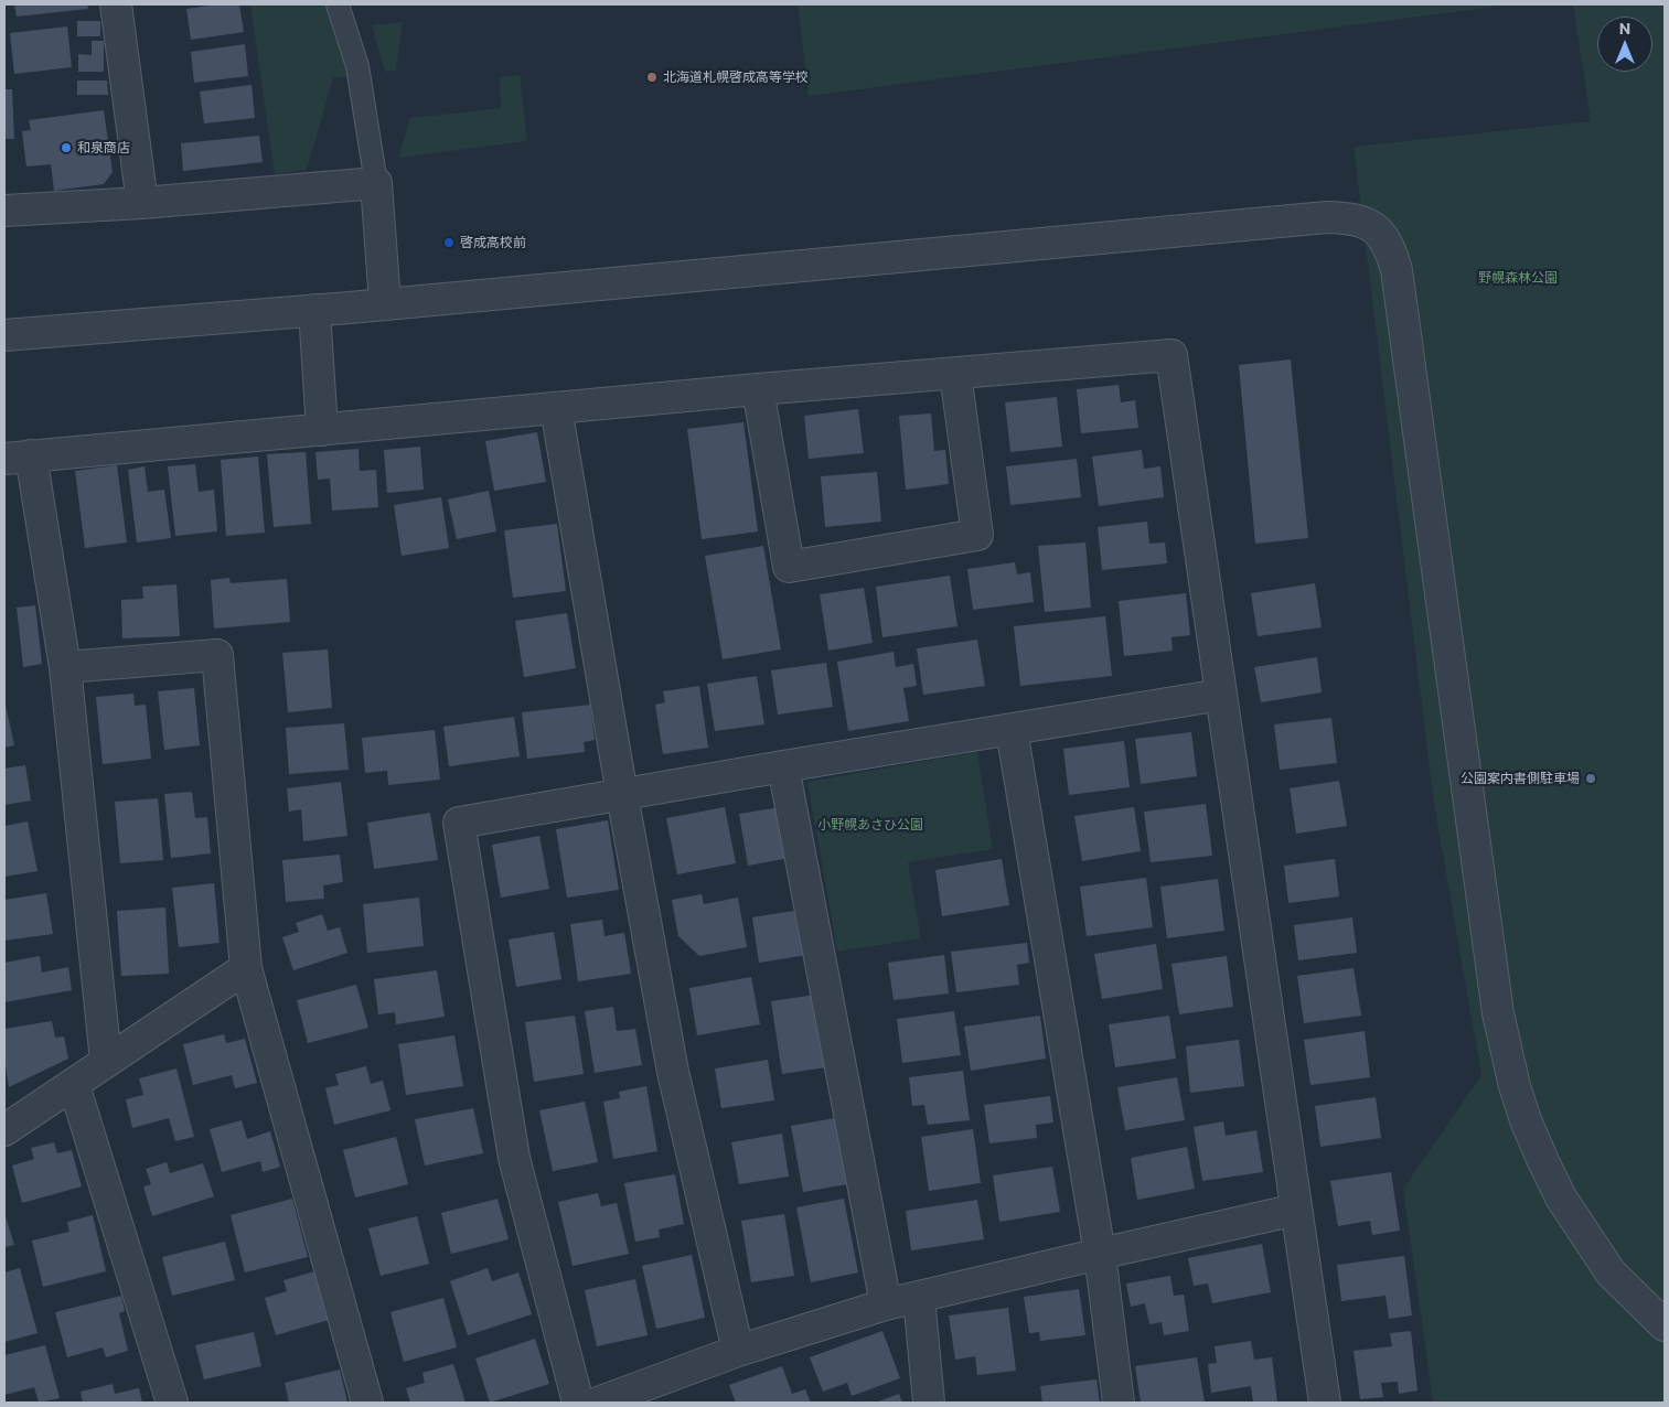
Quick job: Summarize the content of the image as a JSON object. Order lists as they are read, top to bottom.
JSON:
{
  "parks": ["野幌森林公園", "小野幌あさひ公園"],
  "places": [
    "北海道札幌啓成高等学校",
    "和泉商店",
    "啓成高校前",
    "公園案内書側駐車場"
  ],
  "north": "top"
}
